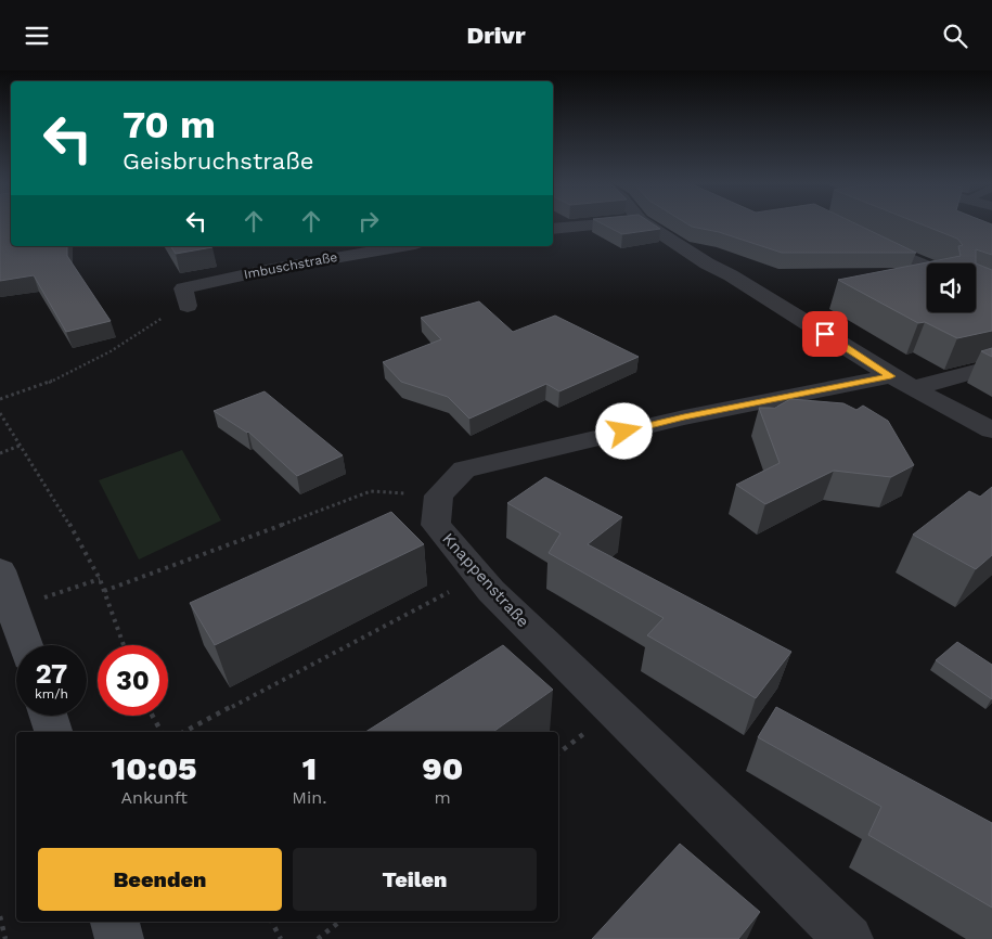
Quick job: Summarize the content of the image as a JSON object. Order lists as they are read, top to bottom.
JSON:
{
  "streets": {
    "street": ["Imbuschstraße", "Knappenstraße"]
  },
  "page": {
    "header": "Drivr",
    "turn": ["70 m", "Geisbruchstraße"],
    "speed": "27 km/h",
    "limit": "30",
    "eta": [
      "10:05",
      "Ankunft",
      "1",
      "Min.",
      "90",
      "m"
    ],
    "buttons": ["Beenden", "Teilen"]
  }
}
